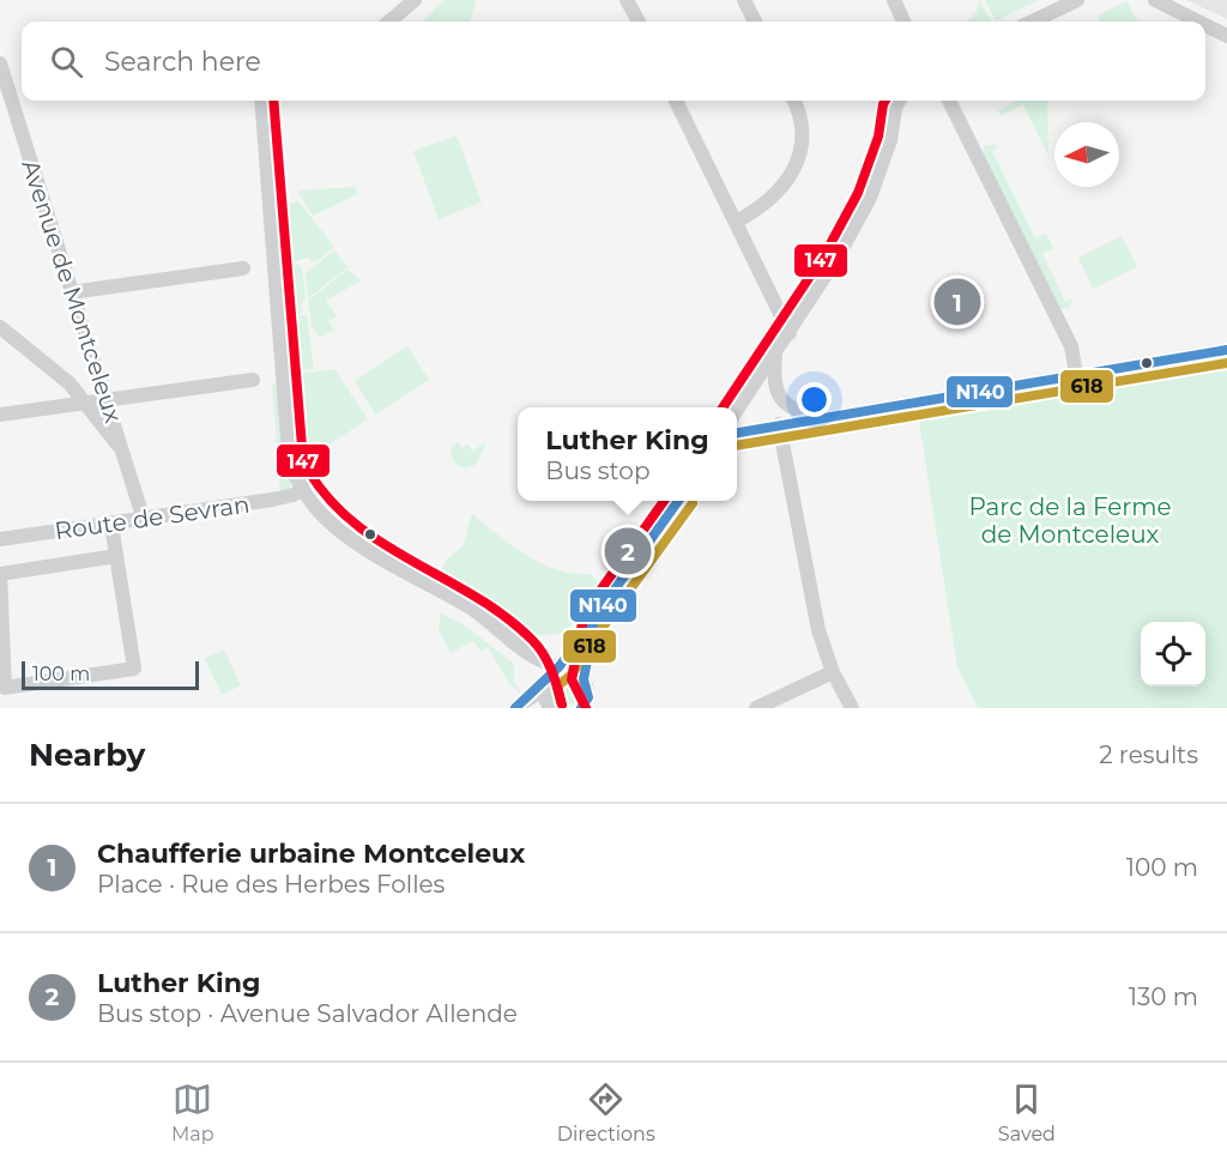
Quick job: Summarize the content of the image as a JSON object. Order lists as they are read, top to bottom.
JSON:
{
  "streets": {
    "street": ["Avenue de Montceleux", "Route de Sevran"]
  },
  "crossings": [
    ["Avenue de Montceleux", "Route de Sevran"]
  ],
  "parks": ["Parc de la Ferme de Montceleux"],
  "lines": ["transit line 147", "transit line N140", "transit line 618"],
  "scale_bar": "100 m",
  "north": "left",
  "page": {
    "search": "Search here",
    "pins": ["1", "2"],
    "popup": ["Luther King", "Bus stop"],
    "scale": "100 m",
    "heading": ["Nearby", "2 results"],
    "list": [
      {
        "mark": "1",
        "name": "Chaufferie urbaine Montceleux",
        "note": "Place · Rue des Herbes Folles",
        "value": "100 m"
      },
      {
        "mark": "2",
        "name": "Luther King",
        "note": "Bus stop · Avenue Salvador Allende",
        "value": "130 m"
      }
    ],
    "nav": ["Map", "Directions", "Saved"]
  }
}
